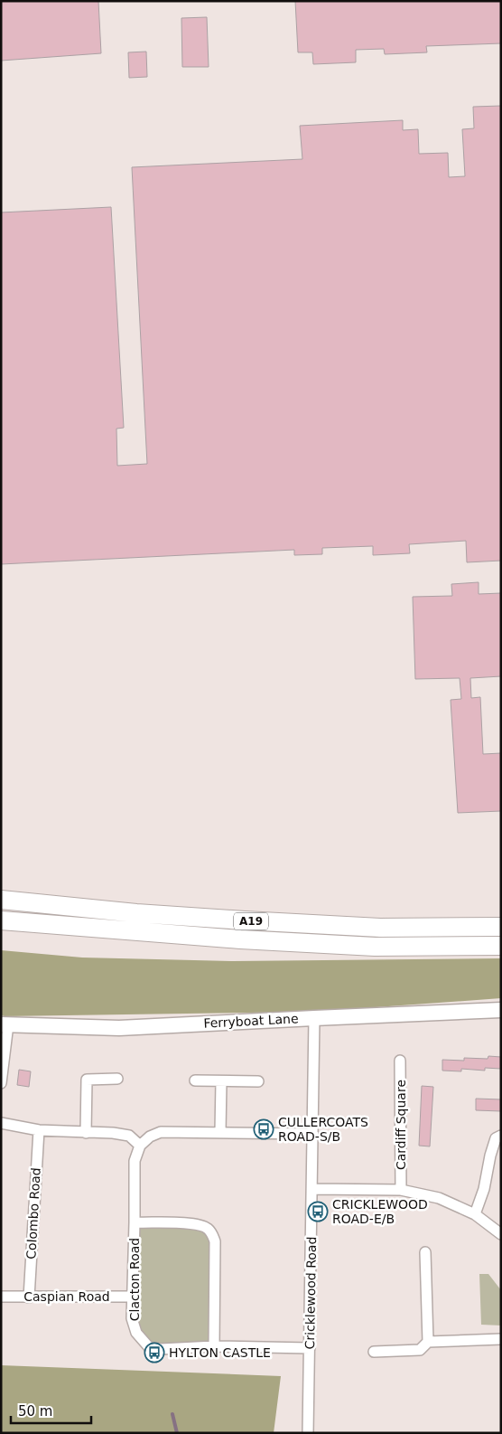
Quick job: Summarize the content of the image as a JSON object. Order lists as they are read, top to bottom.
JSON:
{
  "streets": {
    "highway": ["A19"],
    "street": [
      "Ferryboat Lane",
      "Cardiff Square",
      "Colombo Road",
      "Clacton Road",
      "Cricklewood Road",
      "Caspian Road"
    ]
  },
  "crossings": [
    ["Ferryboat Lane", "Cricklewood Road"],
    ["Colombo Road", "Caspian Road"],
    ["Clacton Road", "Cricklewood Road"],
    ["Clacton Road", "Caspian Road"]
  ],
  "places": {
    "bus stop": ["CULLERCOATS ROAD-S/B", "CRICKLEWOOD ROAD-E/B", "HYLTON CASTLE"]
  },
  "scale_bar": "50 m"
}
